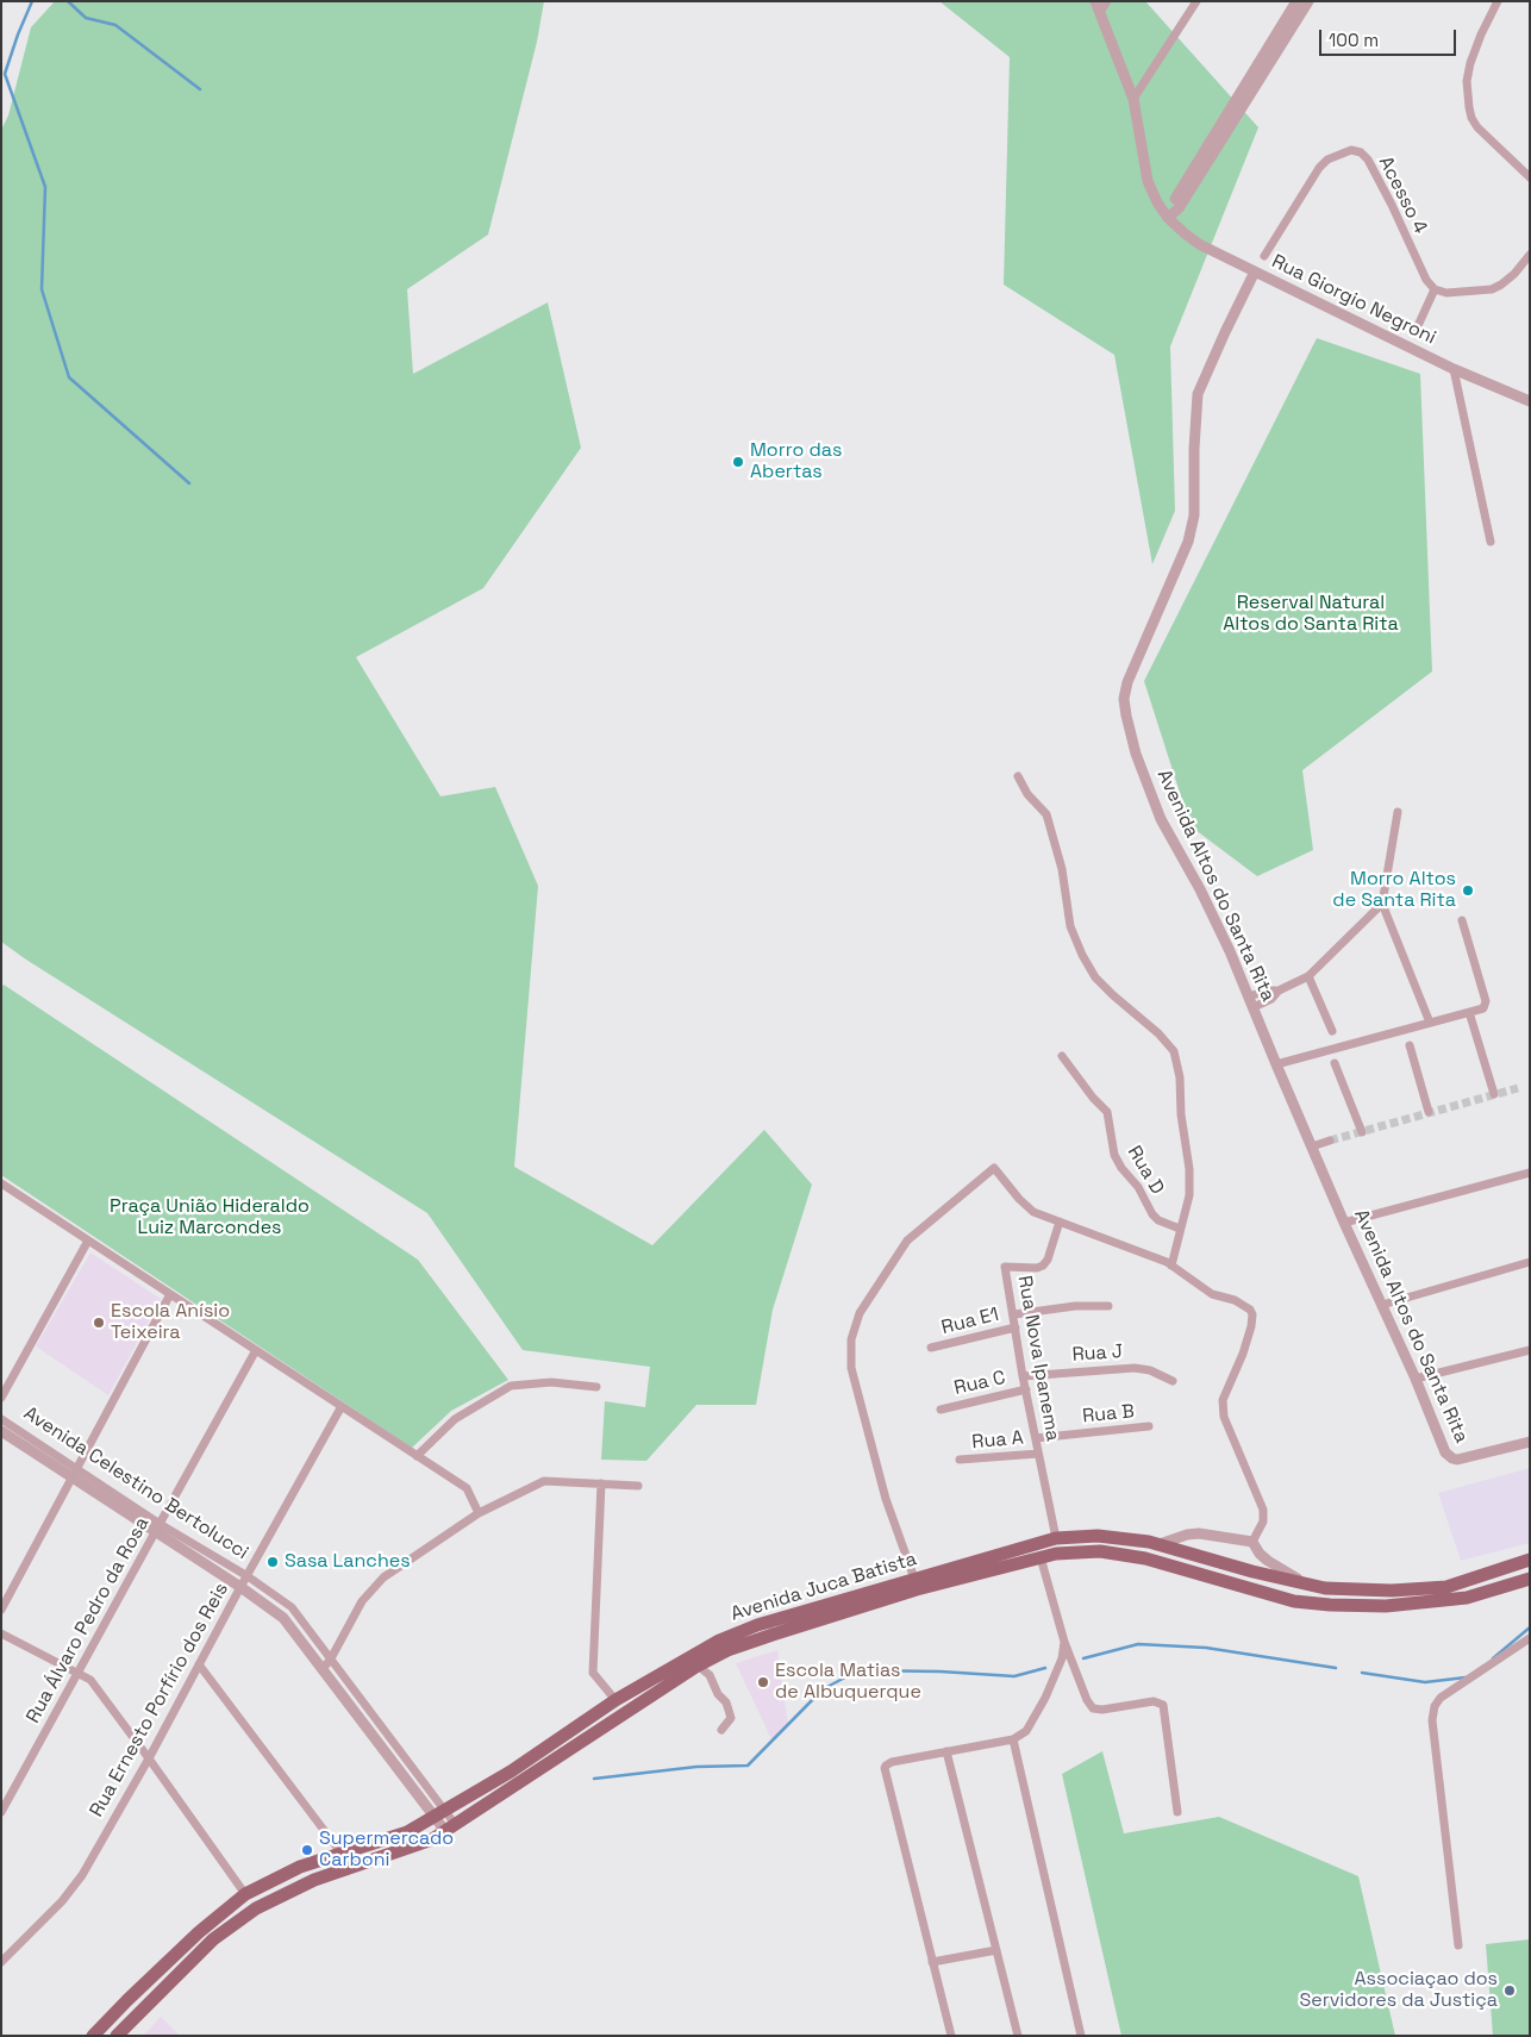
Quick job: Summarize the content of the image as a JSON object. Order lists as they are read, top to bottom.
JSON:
{
  "streets": {
    "main road": ["Avenida Juca Batista"],
    "street": [
      "Acesso 4",
      "Rua Giorgio Negroni",
      "Avenida Altos do Santa Rita",
      "Rua D",
      "Rua E1",
      "Rua J",
      "Rua Nova Ipanema",
      "Rua C",
      "Rua B",
      "Rua A",
      "Avenida Celestino Bertolucci",
      "Rua Álvaro Pedro da Rosa",
      "Rua Ernesto Porfírio dos Reis"
    ]
  },
  "crossings": [
    ["Rua Giorgio Negroni", "Avenida Altos do Santa Rita"],
    ["Rua E1", "Rua Nova Ipanema"],
    ["Rua J", "Rua Nova Ipanema"],
    ["Rua Nova Ipanema", "Rua C"],
    ["Rua Nova Ipanema", "Rua B"],
    ["Rua Nova Ipanema", "Rua A"],
    ["Rua Nova Ipanema", "Avenida Juca Batista"],
    ["Avenida Celestino Bertolucci", "Avenida Juca Batista"],
    ["Avenida Celestino Bertolucci", "Rua Álvaro Pedro da Rosa"],
    ["Avenida Celestino Bertolucci", "Rua Ernesto Porfírio dos Reis"]
  ],
  "parks": ["Reserval Natural Altos do Santa Rita", "Praça União Hideraldo Luiz Marcondes"],
  "places": [
    "Morro das Abertas",
    "Morro Altos de Santa Rita",
    "Escola Anísio Teixeira",
    "Sasa Lanches",
    "Escola Matias de Albuquerque",
    "Supermercado Carboni",
    "Associaçao dos Servidores da Justiça"
  ],
  "scale_bar": "100 m"
}
